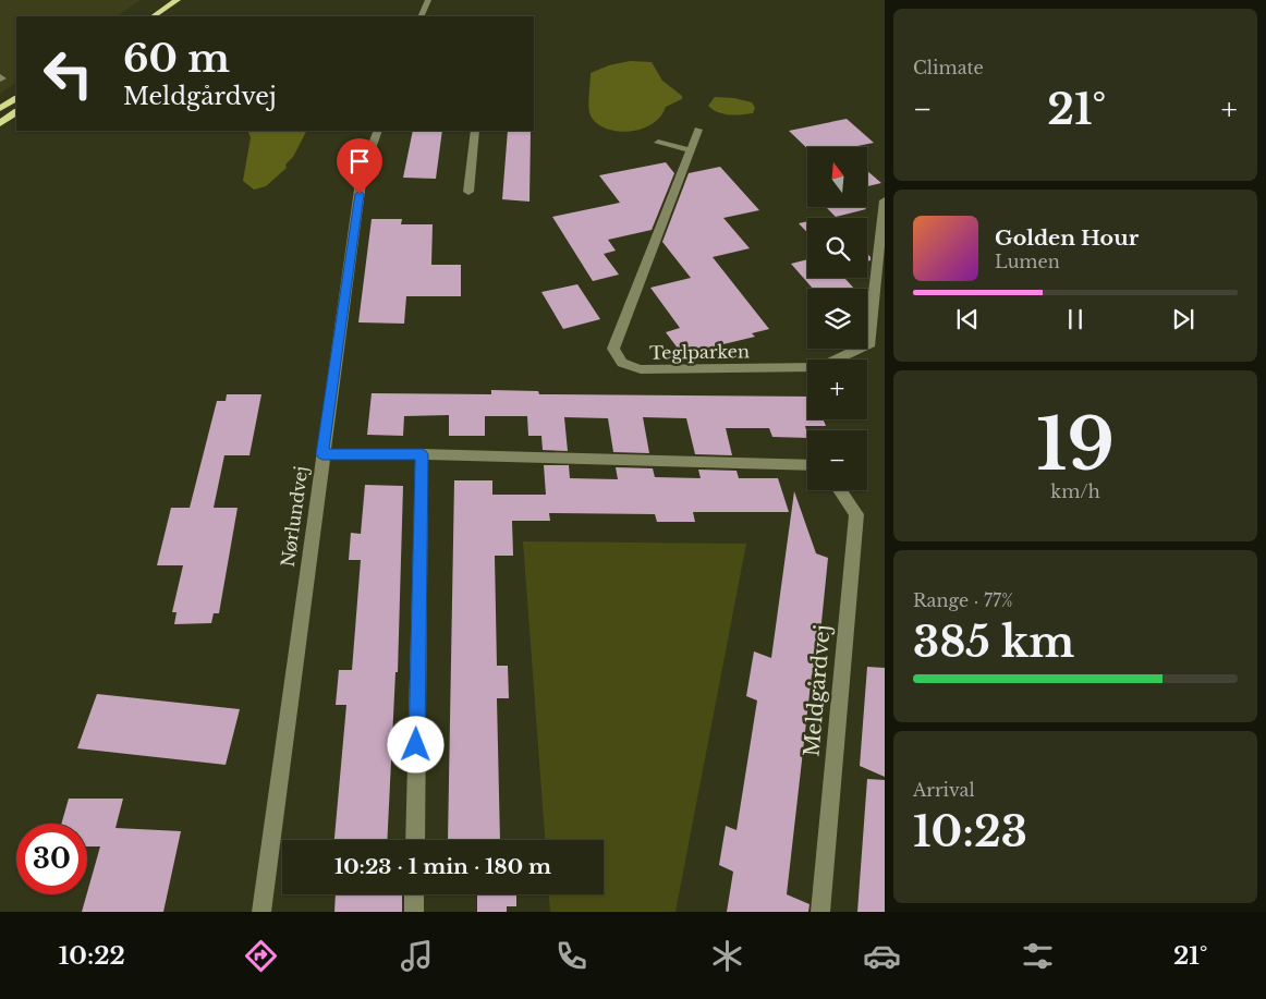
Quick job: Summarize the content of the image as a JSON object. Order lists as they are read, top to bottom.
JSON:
{
  "streets": {
    "street": ["Teglparken", "Nørlundvej", "Meldgårdvej"]
  },
  "north": "top",
  "page": {
    "tile": [
      "Climate",
      ["19", "km/h"],
      ["Range · 77%", "385 km"],
      ["Arrival", "10:23"]
    ],
    "turn": ["60 m", "Meldgårdvej"],
    "heat": ["−", "21°", "+"],
    "map_buttons": ["+", "−"],
    "song": ["Golden Hour", "Lumen"],
    "limit": "30",
    "trip": "10:23 · 1 min · 180 m",
    "tabs": ["10:22", "21°"]
  }
}
